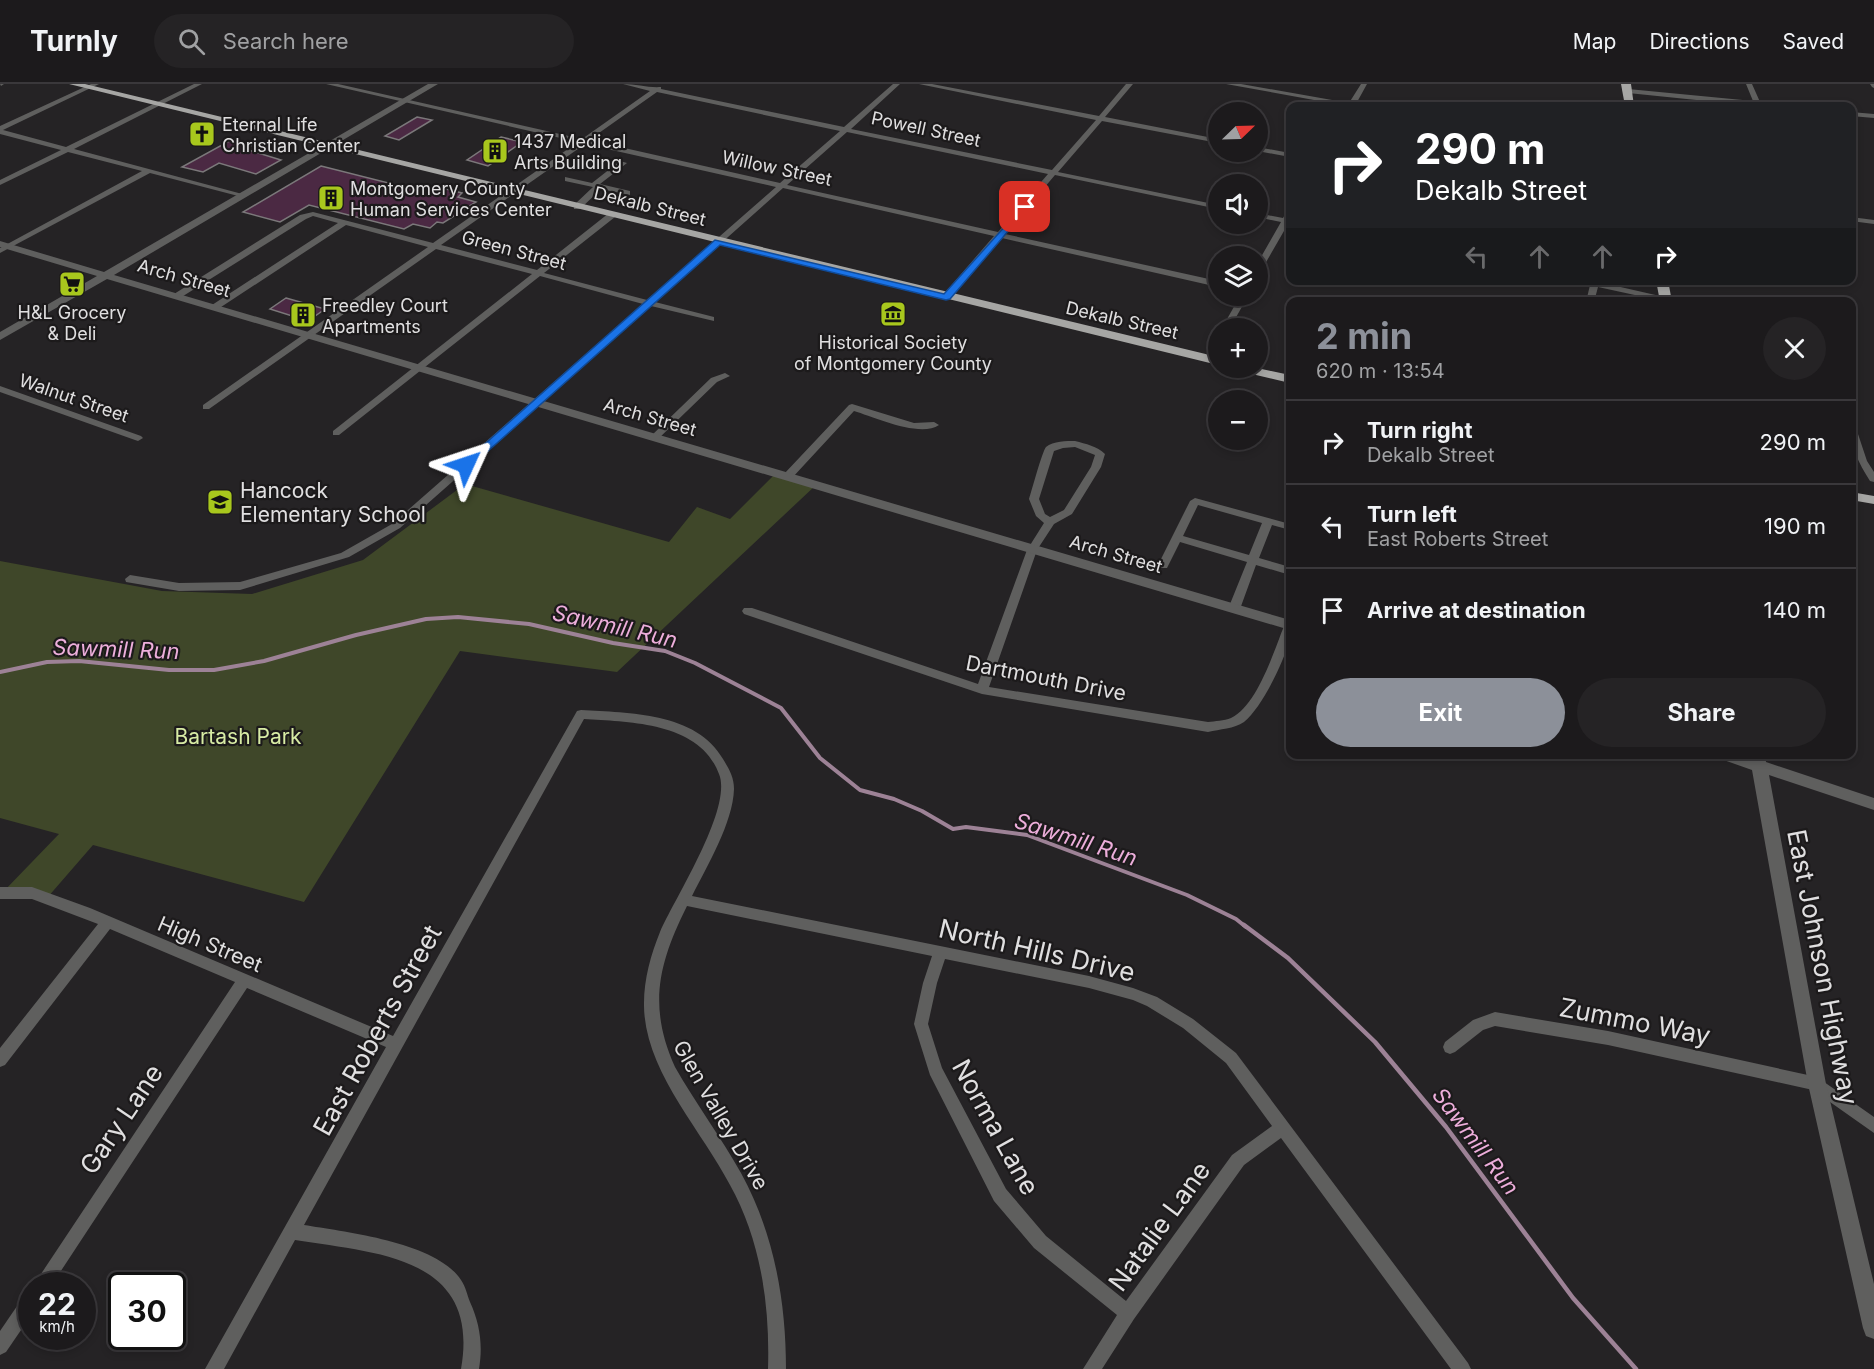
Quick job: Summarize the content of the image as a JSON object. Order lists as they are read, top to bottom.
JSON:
{
  "streets": {
    "highway": ["Dekalb Street"],
    "street": [
      "Powell Street",
      "Willow Street",
      "Green Street",
      "Arch Street",
      "Walnut Street",
      "Dartmouth Drive",
      "High Street",
      "North Hills Drive",
      "East Johnson Highway",
      "Zummo Way",
      "East Roberts Street",
      "Glen Valley Drive",
      "Gary Lane",
      "Norma Lane",
      "Natalie Lane"
    ]
  },
  "crossings": [
    ["Green Street", "Arch Street"],
    ["High Street", "East Roberts Street"],
    ["High Street", "Gary Lane"],
    ["North Hills Drive", "Glen Valley Drive"],
    ["North Hills Drive", "Norma Lane"],
    ["North Hills Drive", "Natalie Lane"],
    ["East Johnson Highway", "Zummo Way"],
    ["East Roberts Street", "Glen Valley Drive"],
    ["Norma Lane", "Natalie Lane"]
  ],
  "water": ["Sawmill Run"],
  "parks": ["Bartash Park"],
  "places": {
    "church": ["Eternal Life Christian Center"],
    "building": ["1437 Medical Arts Building", "Montgomery County Human Services Center", "Freedley Court Apartments"],
    "supermarket": ["H&L Grocery & Deli"],
    "museum": ["Historical Society of Montgomery County"],
    "school or university": ["Hancock Elementary School"]
  },
  "north": "top right",
  "page": {
    "header": "Turnly",
    "search": "Search here",
    "nav": ["Map", "Directions", "Saved"],
    "map_buttons": ["+", "−"],
    "turn": ["290 m", "Dekalb Street"],
    "heading": ["2 min", "620 m · 13:54"],
    "list": [
      {
        "name": "Turn right",
        "note": "Dekalb Street",
        "value": "290 m"
      },
      {
        "name": "Turn left",
        "note": "East Roberts Street",
        "value": "190 m"
      },
      {
        "name": "Arrive at destination",
        "value": "140 m"
      }
    ],
    "buttons": ["Exit", "Share"],
    "speed": "22 km/h",
    "limit": "30"
  }
}
